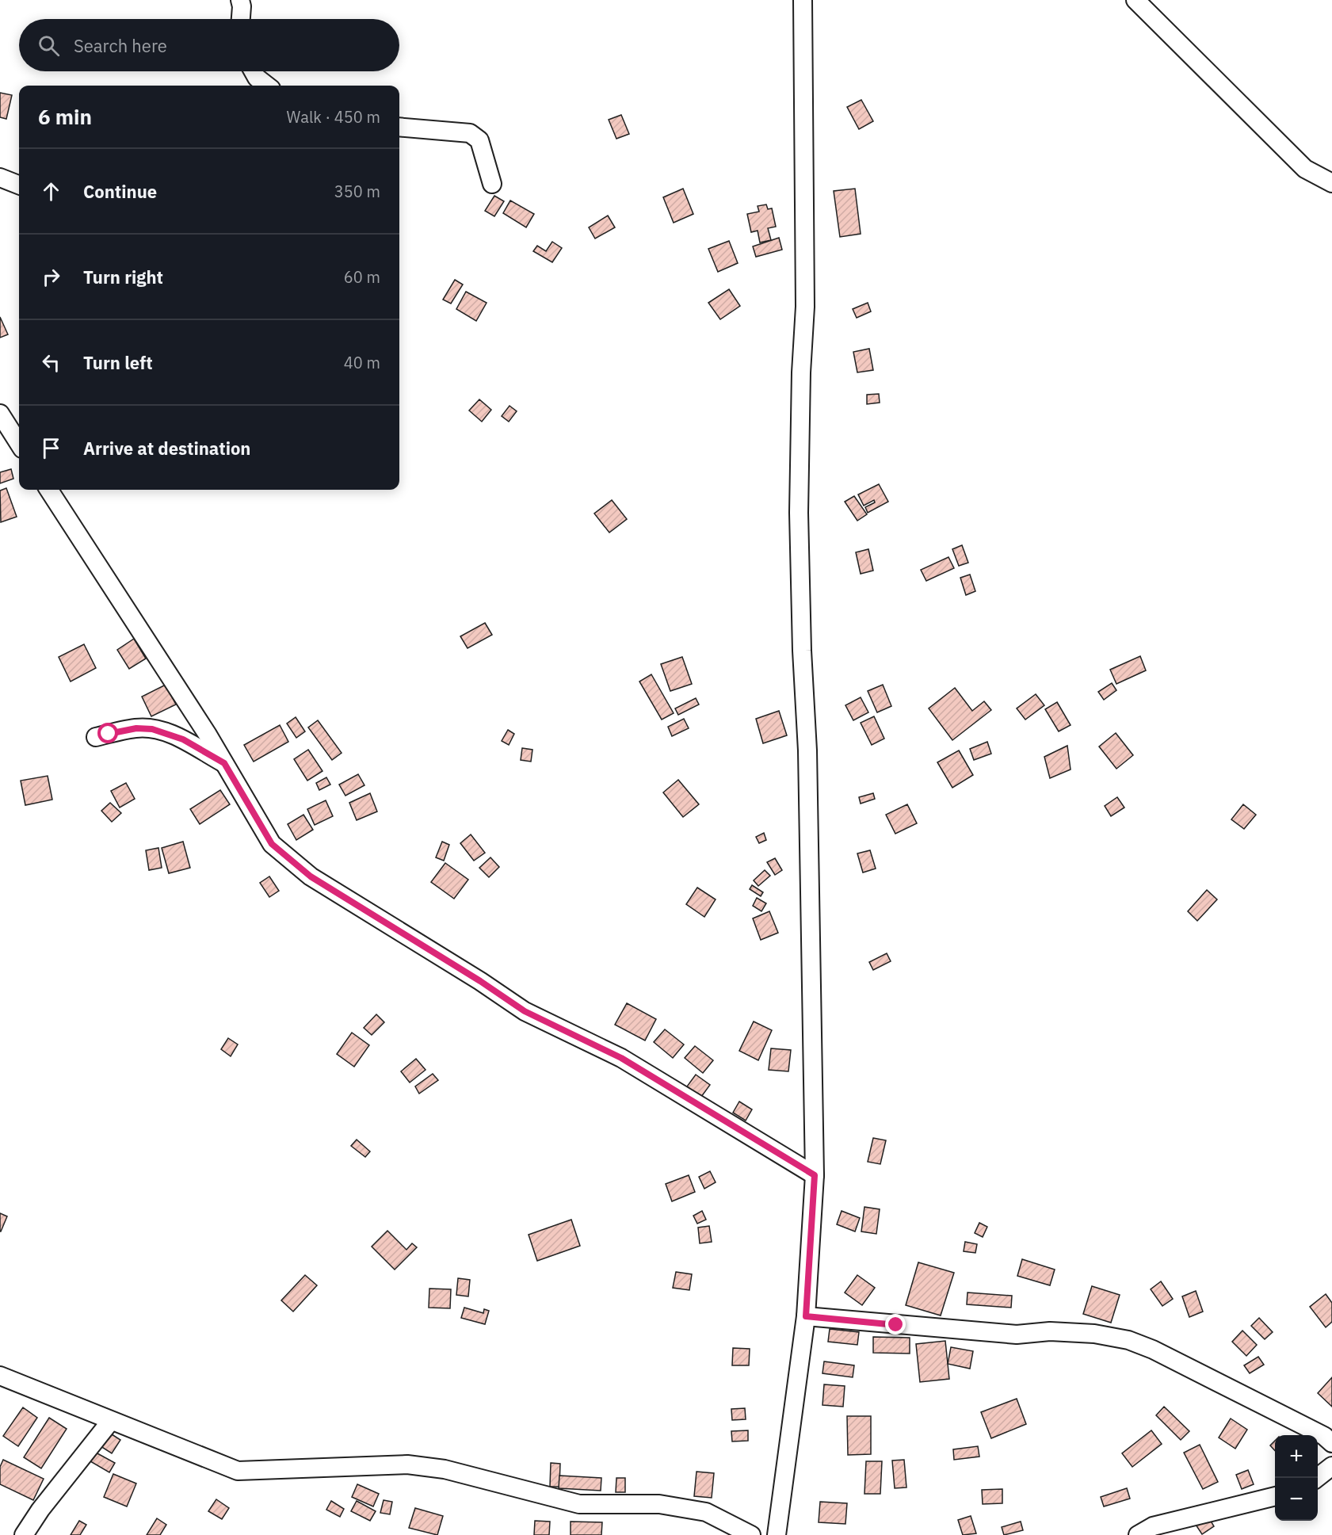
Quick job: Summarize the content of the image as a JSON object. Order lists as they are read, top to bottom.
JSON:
{
  "page": {
    "search": "Search here",
    "heading": ["6 min", "Walk · 450 m"],
    "list": [
      ["Continue", "350 m"],
      ["Turn right", "60 m"],
      ["Turn left", "40 m"],
      "Arrive at destination"
    ],
    "map_buttons": ["+", "−"]
  }
}
